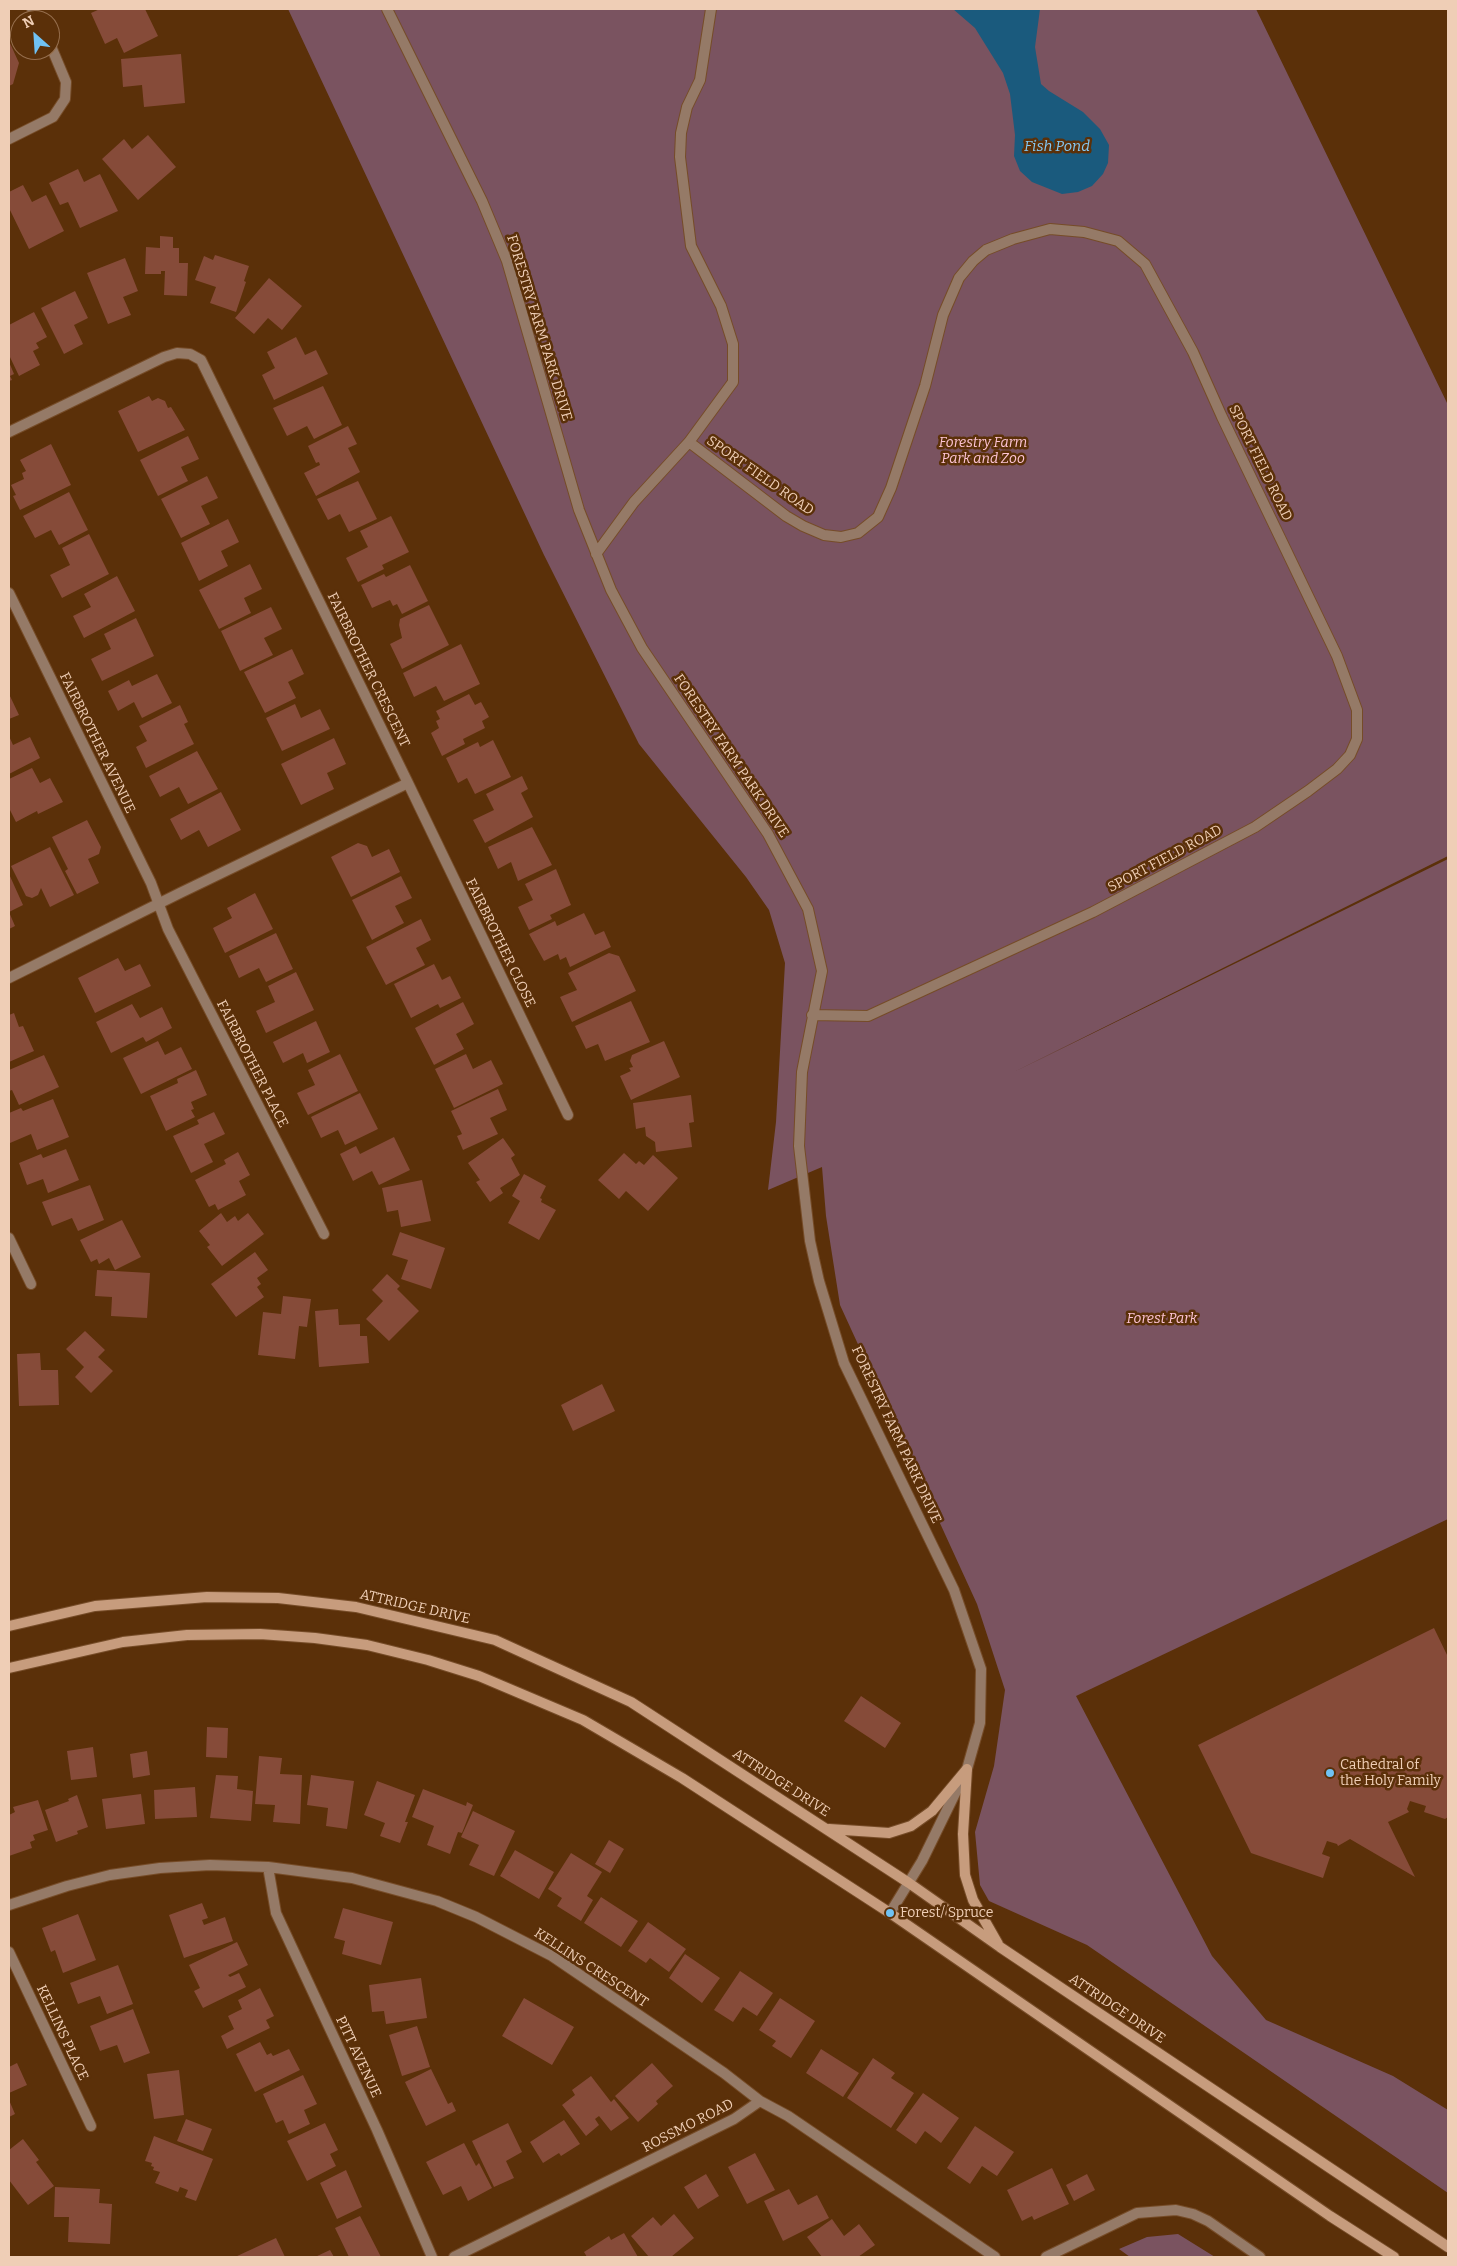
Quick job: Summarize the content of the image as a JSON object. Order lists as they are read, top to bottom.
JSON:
{
  "streets": {
    "main road": ["ATTRIDGE DRIVE"],
    "street": [
      "FORESTRY FARM PARK DRIVE",
      "SPORT FIELD ROAD",
      "FAIRBROTHER CRESCENT",
      "FAIRBROTHER AVENUE",
      "FAIRBROTHER CLOSE",
      "FAIRBROTHER PLACE",
      "KELLINS CRESCENT",
      "KELLINS PLACE",
      "PITT AVENUE",
      "ROSSMO ROAD"
    ]
  },
  "crossings": [
    ["FORESTRY FARM PARK DRIVE", "SPORT FIELD ROAD"],
    ["FORESTRY FARM PARK DRIVE", "ATTRIDGE DRIVE"],
    ["FAIRBROTHER CRESCENT", "FAIRBROTHER CLOSE"],
    ["FAIRBROTHER AVENUE", "FAIRBROTHER PLACE"],
    ["KELLINS CRESCENT", "PITT AVENUE"],
    ["KELLINS CRESCENT", "ROSSMO ROAD"]
  ],
  "water": ["Fish Pond"],
  "parks": ["Forestry Farm Park and Zoo", "Forest Park"],
  "places": ["Cathedral of the Holy Family", "Forest/ Spruce"],
  "north": "top left"
}
